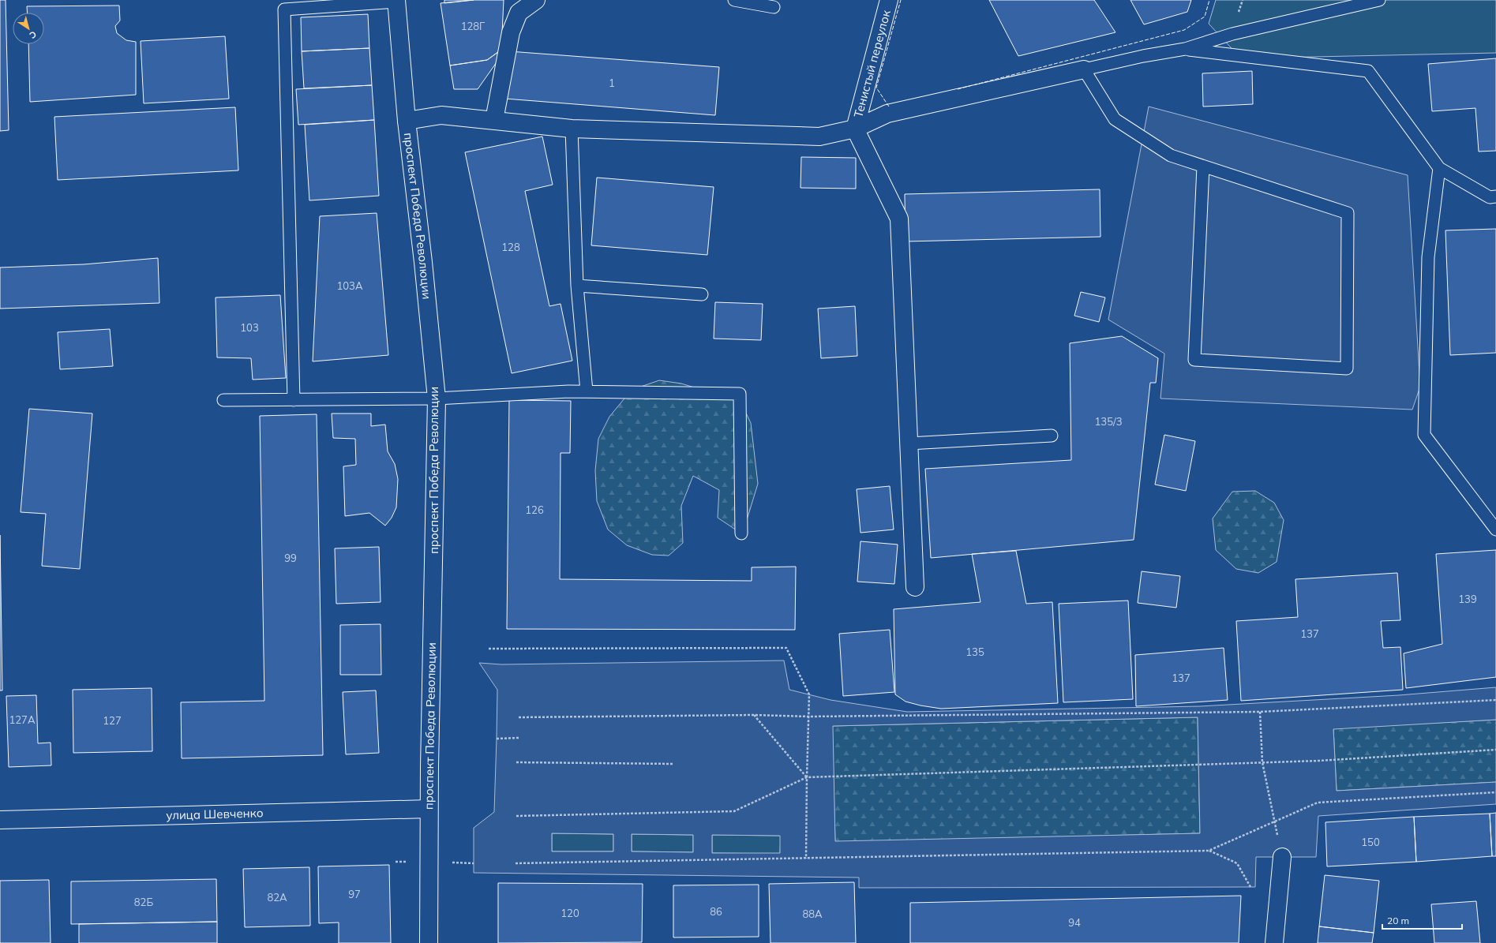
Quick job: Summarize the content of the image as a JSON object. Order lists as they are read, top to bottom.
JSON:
{
  "streets": {
    "street": ["Тенистый переулок", "проспект Победа Революции", "улица Шевченко"]
  },
  "crossings": [
    ["проспект Победа Революции", "улица Шевченко"]
  ],
  "house_numbers": [
    "128Г",
    "1",
    "128",
    "103А",
    "103",
    "135/3",
    "126",
    "99",
    "139",
    "137",
    "135",
    "137",
    "127А",
    "127",
    "150",
    "97",
    "82А",
    "82Б",
    "86",
    "120",
    "88А",
    "94"
  ],
  "scale_bar": "20 m",
  "north": "bottom right"
}
